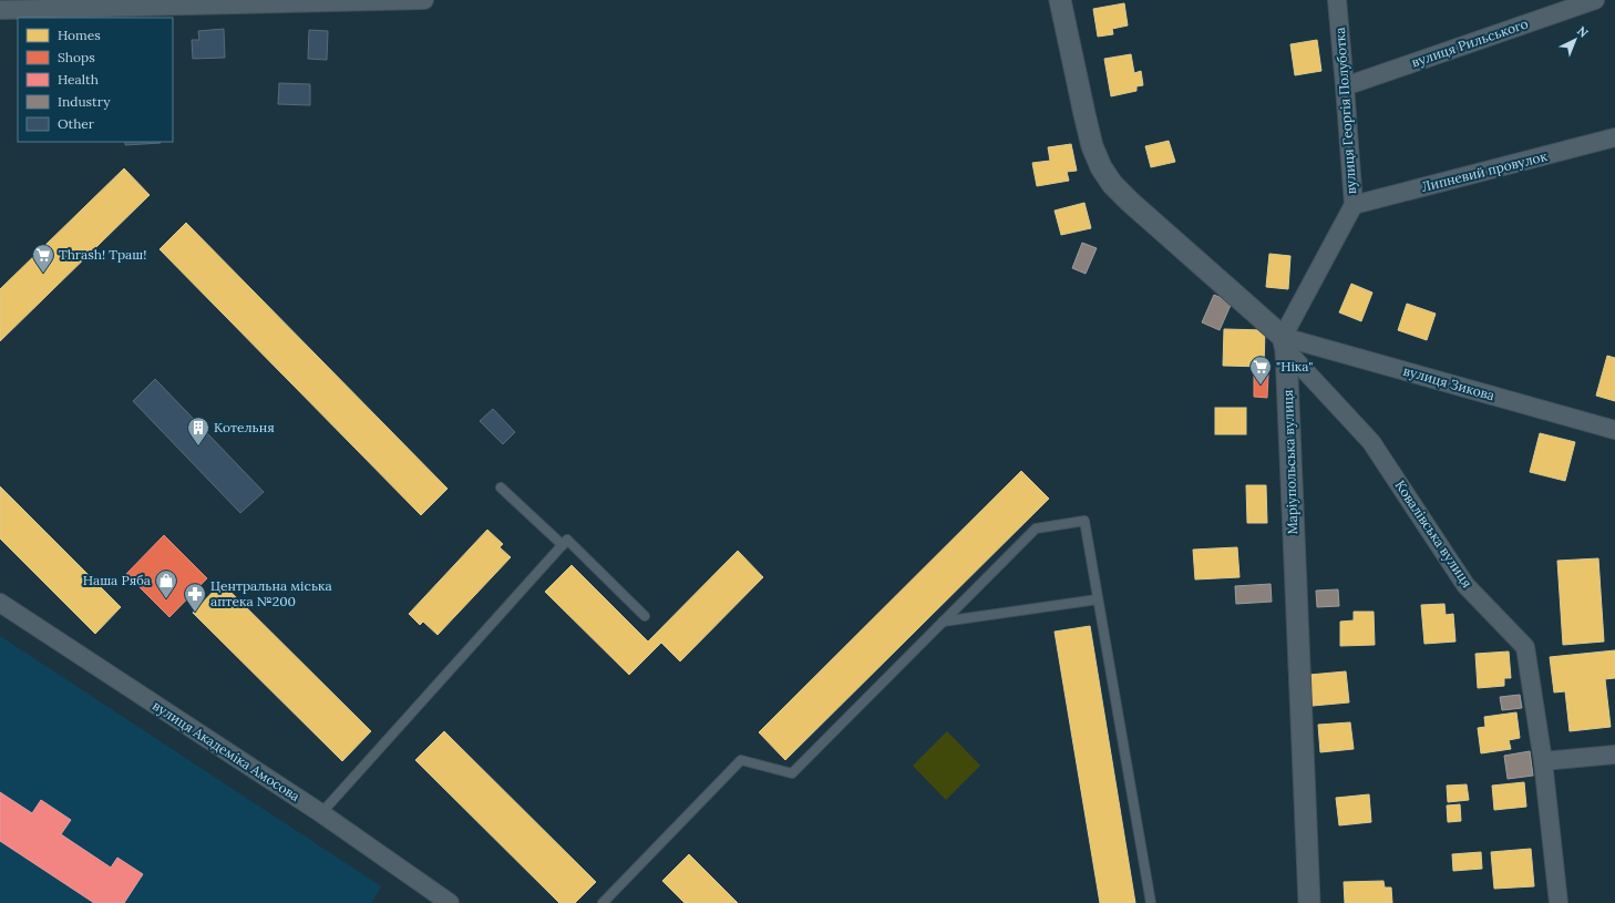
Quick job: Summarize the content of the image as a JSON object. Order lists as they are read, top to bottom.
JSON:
{
  "streets": {
    "street": [
      "вулиця Рильського",
      "вулиця Георгія Полуботка",
      "Липневий провулок",
      "вулиця Зикова",
      "Маріупольська вулиця",
      "Ковалівська вулиця",
      "вулиця Академіка Амосова"
    ]
  },
  "crossings": [
    ["вулиця Рильського", "вулиця Георгія Полуботка"],
    ["вулиця Георгія Полуботка", "Липневий провулок"],
    ["вулиця Георгія Полуботка", "вулиця Зикова"],
    ["вулиця Георгія Полуботка", "Маріупольська вулиця"],
    ["вулиця Георгія Полуботка", "Ковалівська вулиця"],
    ["вулиця Зикова", "Маріупольська вулиця"],
    ["вулиця Зикова", "Ковалівська вулиця"],
    ["Маріупольська вулиця", "Ковалівська вулиця"]
  ],
  "places": {
    "supermarket": ["Thrash! Траш!", "\"Ніка\""],
    "building": ["Котельня"],
    "shop": ["Наша Ряба"],
    "pharmacy": ["Центральна міська аптека №200"]
  },
  "legend": [
    "Homes",
    "Shops",
    "Health",
    "Industry",
    "Other"
  ],
  "north": "top right"
}
